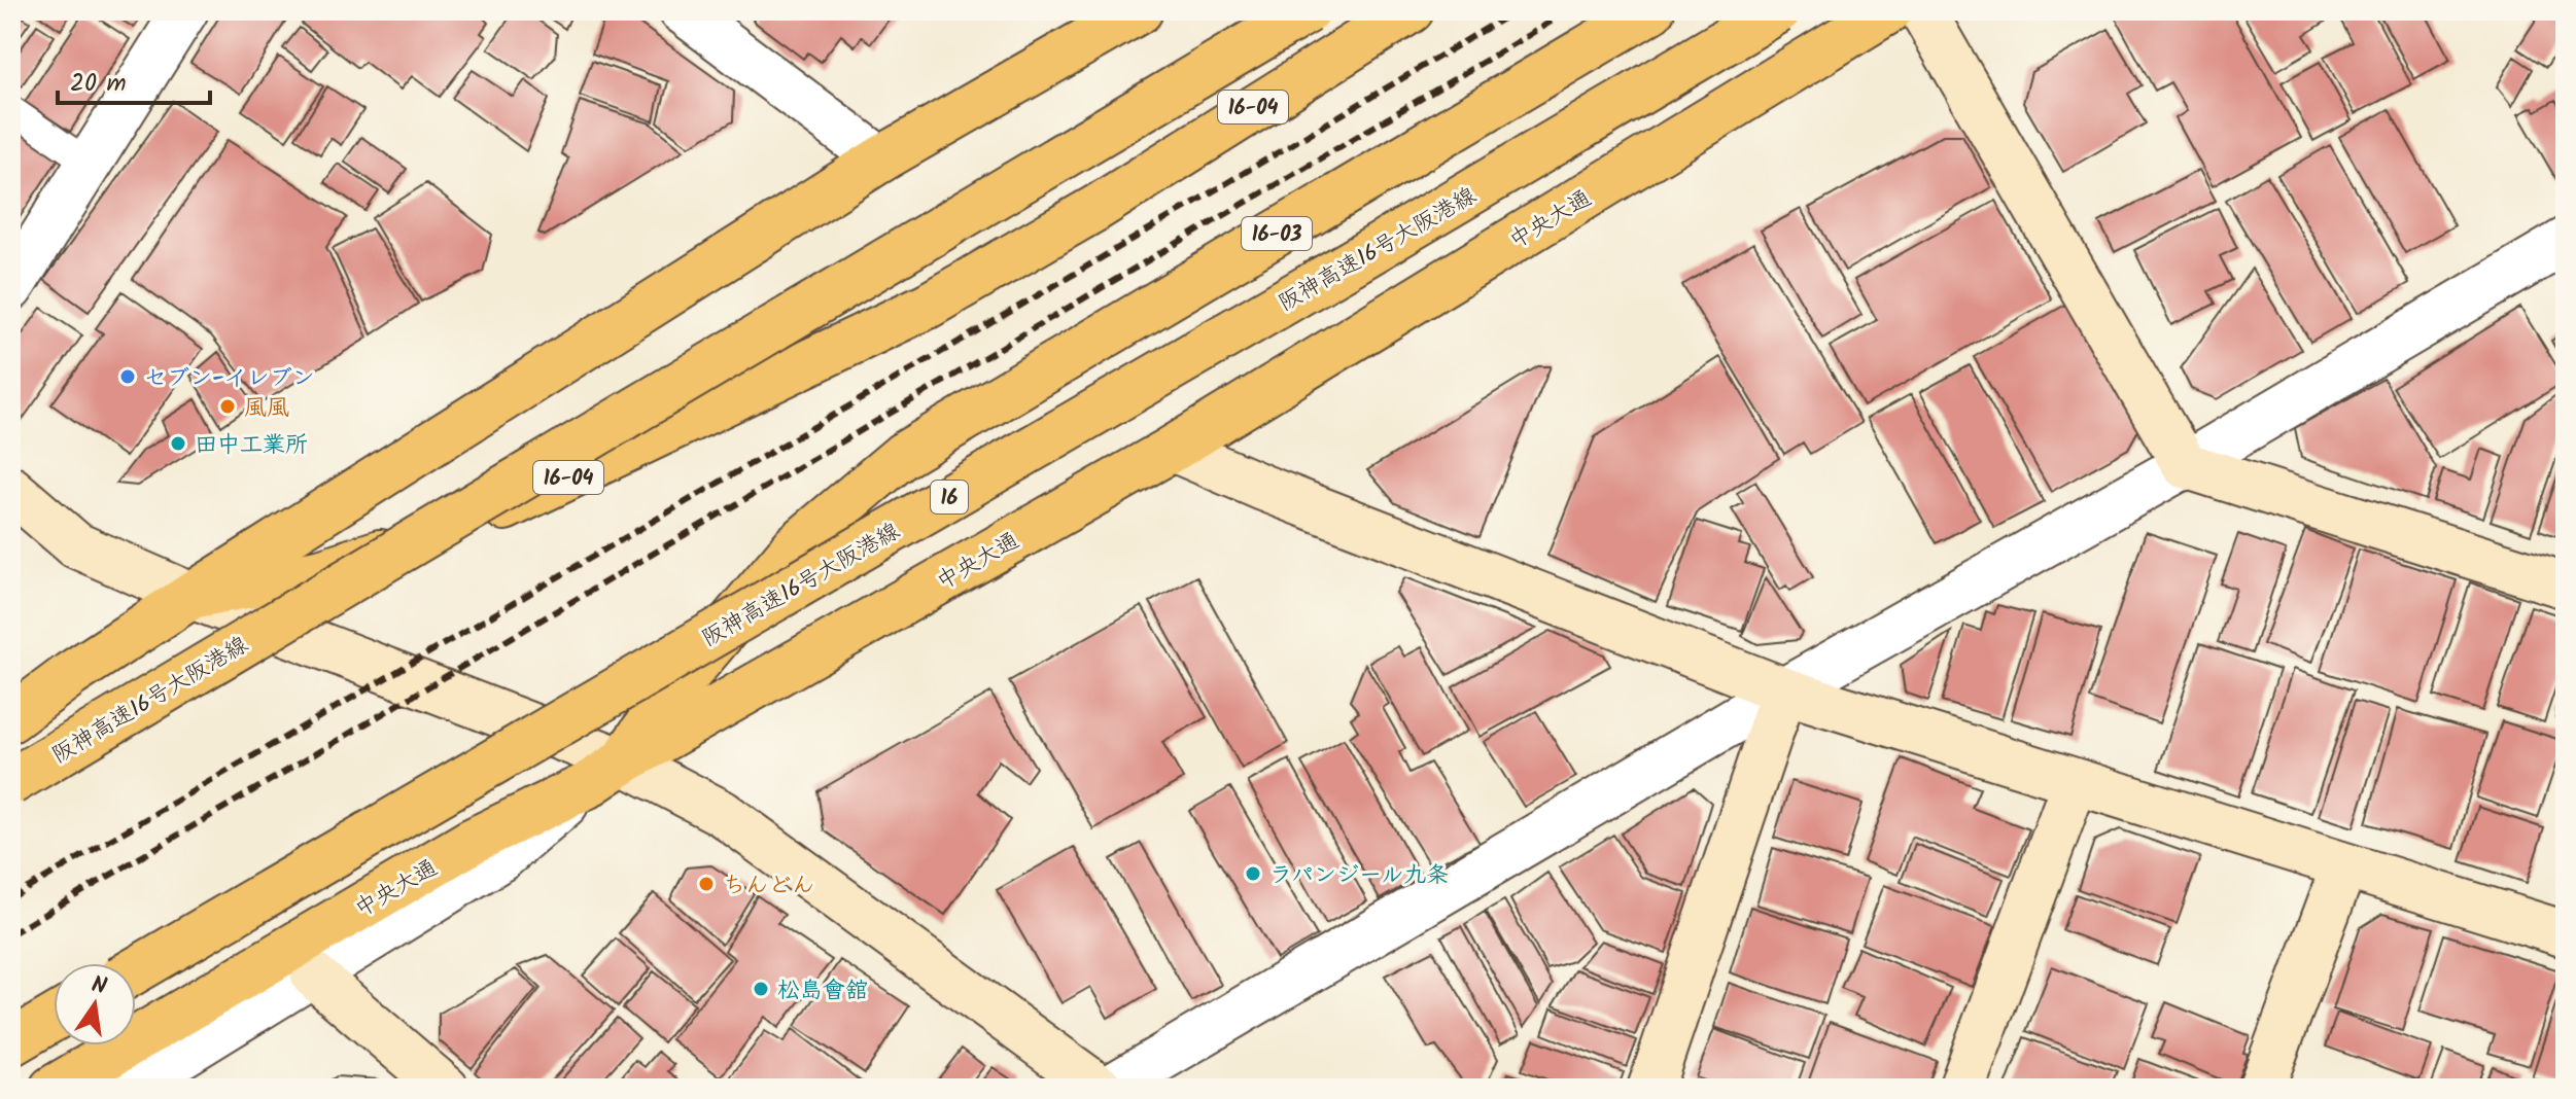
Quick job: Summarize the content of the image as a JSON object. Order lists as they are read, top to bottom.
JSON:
{
  "streets": {
    "main road": [
      "16-04",
      "中央大通",
      "16-03",
      "阪神高速16号大阪港線",
      "16"
    ]
  },
  "crossings": [
    ["中央大通", "16-03"]
  ],
  "places": [
    "セブン-イレブン",
    "風風",
    "田中工業所",
    "ラパンジール九条",
    "ちんどん",
    "松島會舘"
  ],
  "scale_bar": "20 m",
  "north": "top"
}
